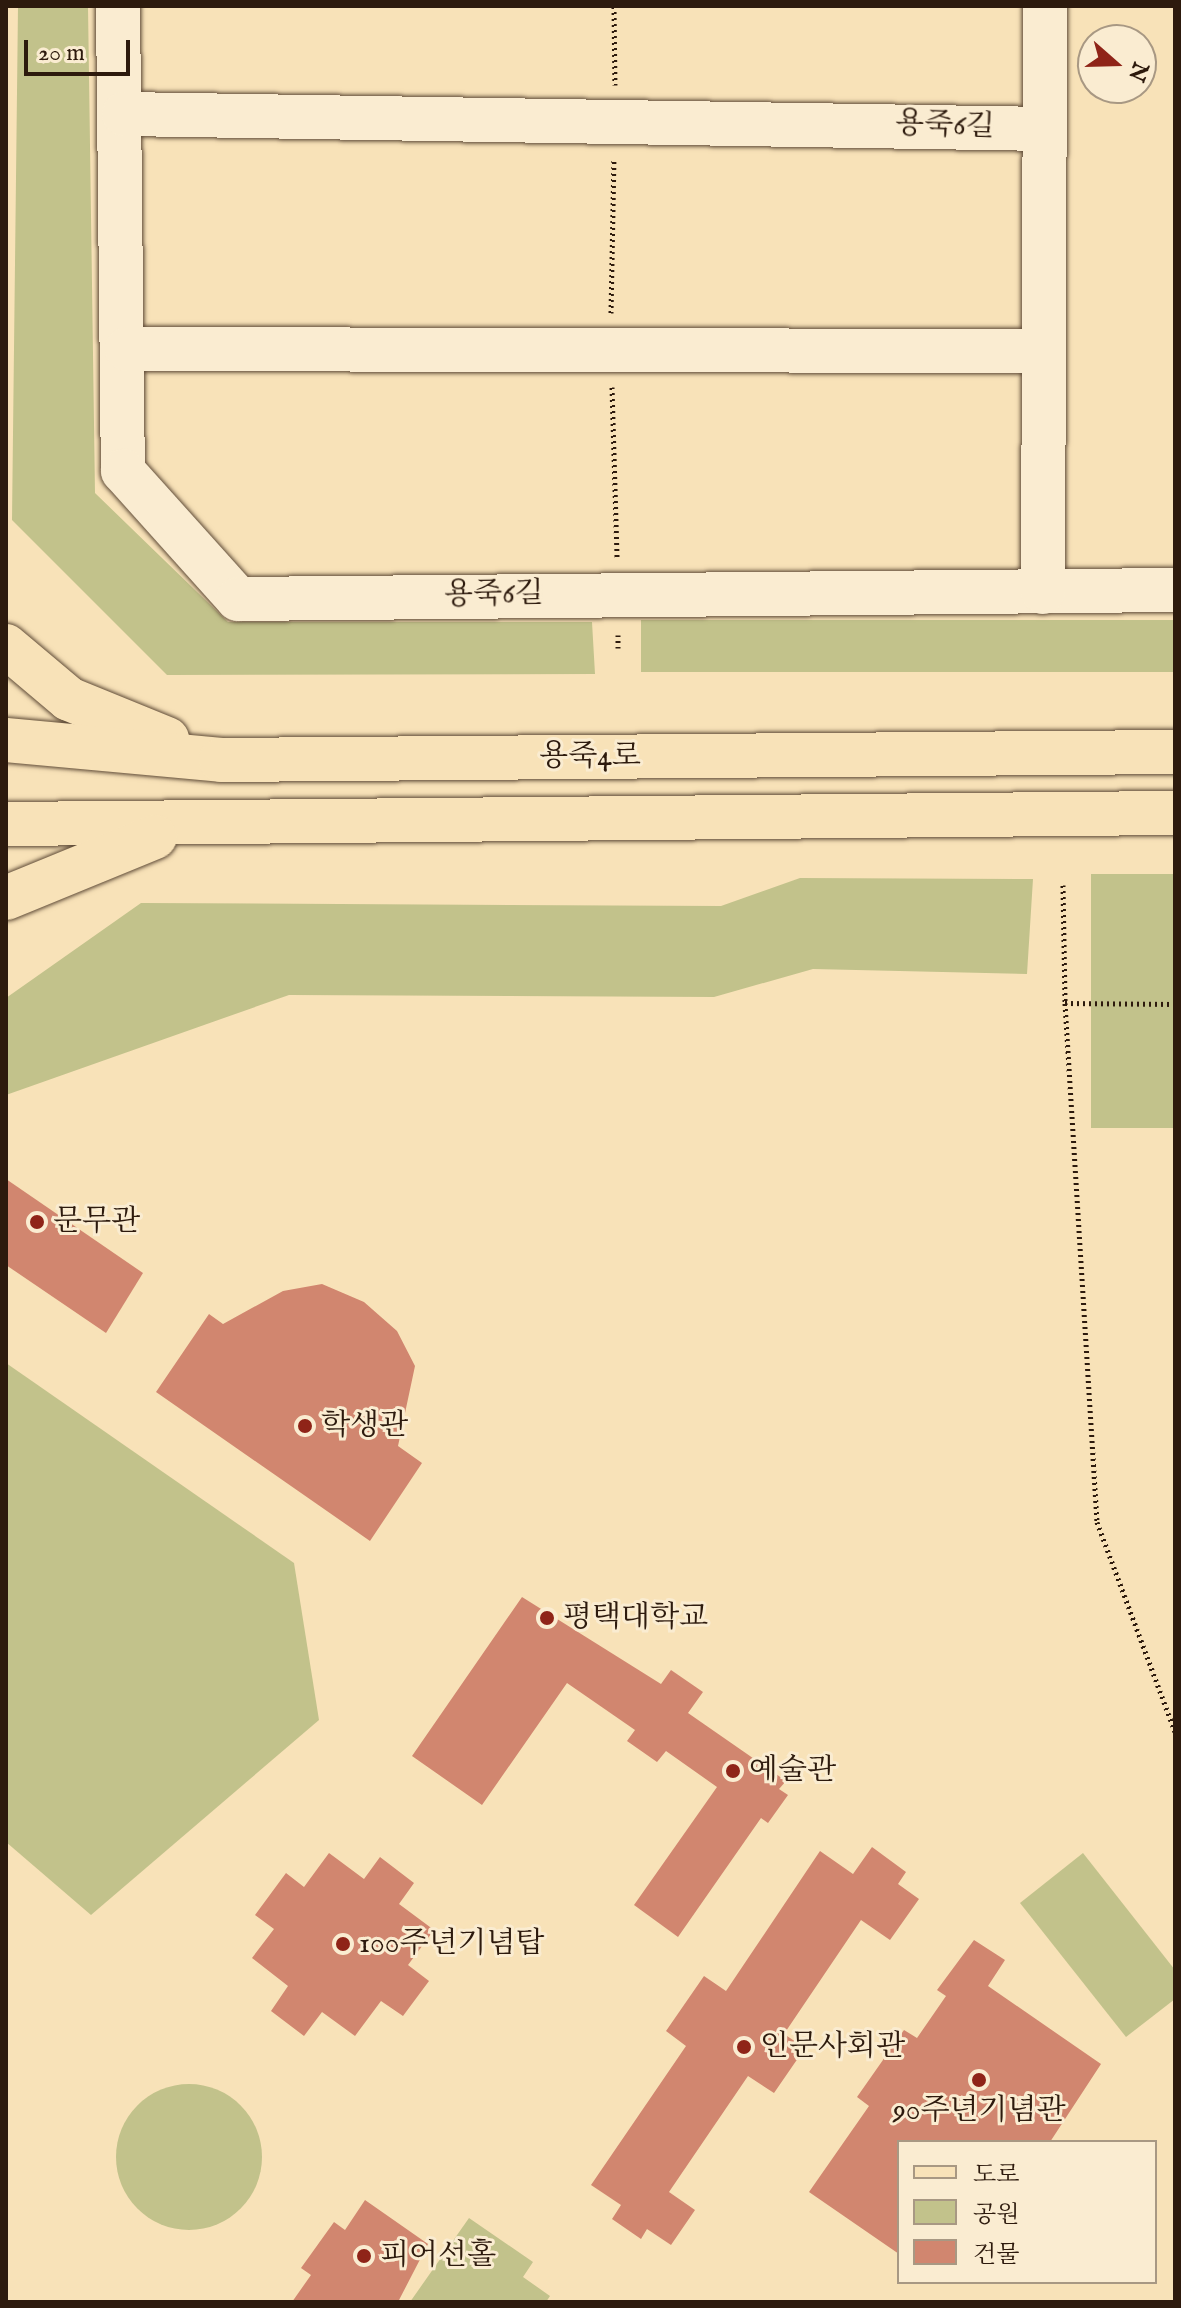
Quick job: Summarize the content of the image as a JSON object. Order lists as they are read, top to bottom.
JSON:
{
  "streets": {
    "main road": ["용죽4로"],
    "street": ["용죽6길"]
  },
  "places": [
    "문무관",
    "학생관",
    "평택대학교",
    "예술관",
    "100주년기념탑",
    "인문사회관",
    "90주년기념관",
    "피어선홀"
  ],
  "legend": ["도로", "공원", "건물"],
  "scale_bar": "20 m",
  "north": "right"
}
